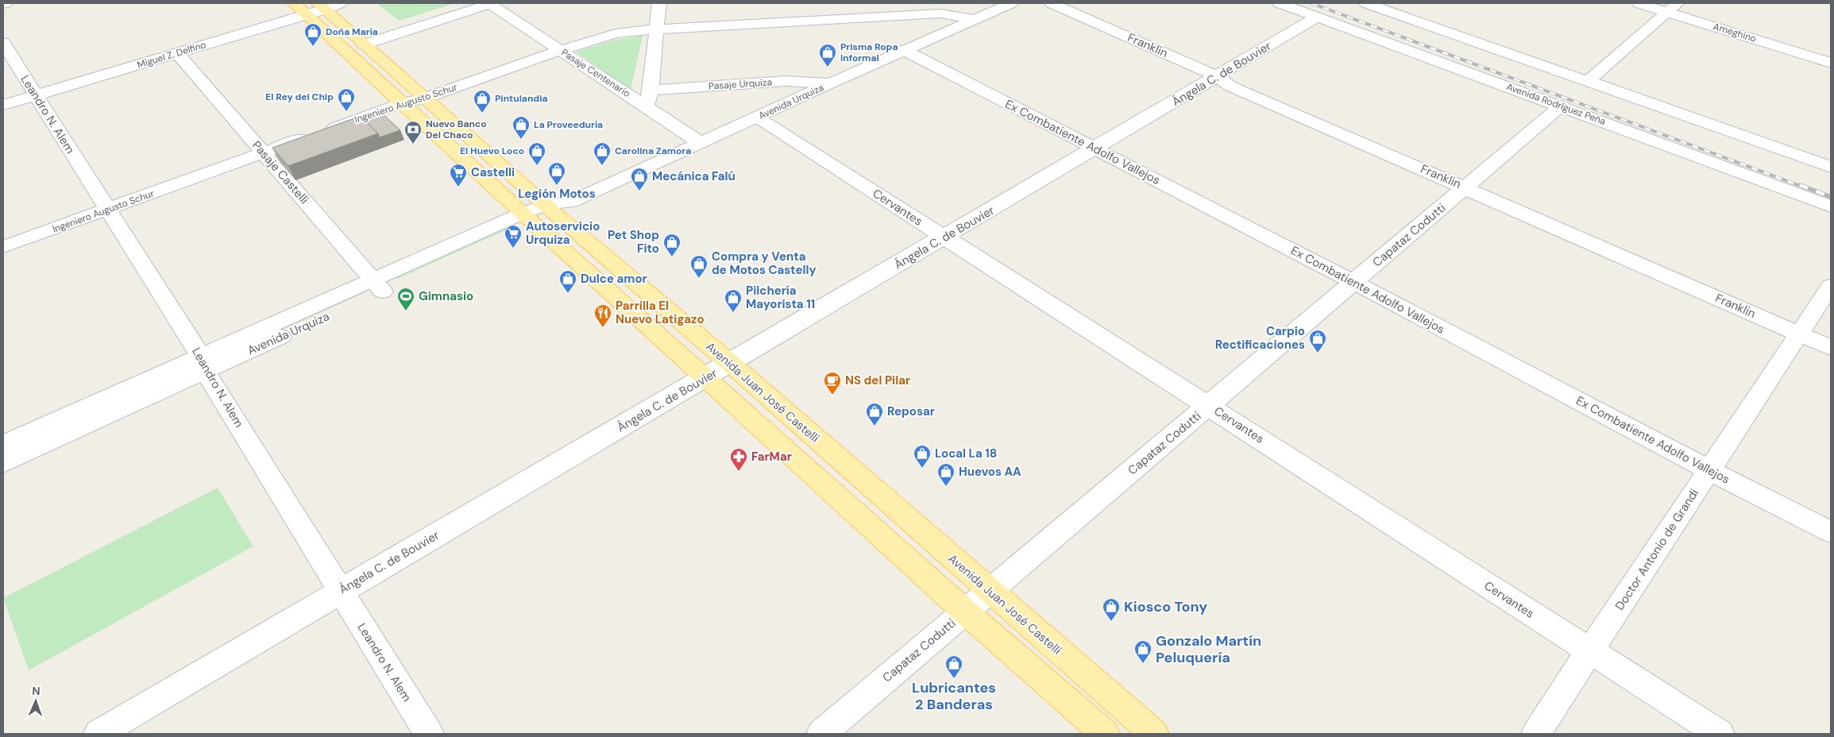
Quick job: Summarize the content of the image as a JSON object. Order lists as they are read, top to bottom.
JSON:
{
  "streets": {
    "main road": ["Avenida Juan José Castelli"],
    "street": [
      "Ameghino",
      "Franklin",
      "Miguel Z. Delfino",
      "Pasaje Centenario",
      "Ángela C. de Bouvier",
      "Pasaje Urquiza",
      "Avenida Urquiza",
      "Ingeniero Augusto Schur",
      "Avenida Rodríguez Peña",
      "Leandro N. Alem",
      "Ex Combatiente Adolfo Vallejos",
      "Pasaje Castelli",
      "Cervantes",
      "Capataz Codutti",
      "Doctor Antonio de Grandi"
    ]
  },
  "crossings": [
    ["Franklin", "Ángela C. de Bouvier"],
    ["Franklin", "Capataz Codutti"],
    ["Franklin", "Doctor Antonio de Grandi"],
    ["Miguel Z. Delfino", "Leandro N. Alem"],
    ["Miguel Z. Delfino", "Pasaje Castelli"],
    ["Miguel Z. Delfino", "Avenida Juan José Castelli"],
    ["Pasaje Centenario", "Avenida Urquiza"],
    ["Pasaje Centenario", "Ingeniero Augusto Schur"],
    ["Pasaje Centenario", "Avenida Juan José Castelli"],
    ["Ángela C. de Bouvier", "Avenida Rodríguez Peña"],
    ["Ángela C. de Bouvier", "Leandro N. Alem"],
    ["Ángela C. de Bouvier", "Ex Combatiente Adolfo Vallejos"],
    ["Ángela C. de Bouvier", "Cervantes"],
    ["Ángela C. de Bouvier", "Avenida Juan José Castelli"],
    ["Pasaje Urquiza", "Avenida Urquiza"],
    ["Avenida Urquiza", "Ingeniero Augusto Schur"],
    ["Avenida Urquiza", "Leandro N. Alem"],
    ["Avenida Urquiza", "Ex Combatiente Adolfo Vallejos"],
    ["Avenida Urquiza", "Pasaje Castelli"],
    ["Avenida Urquiza", "Cervantes"],
    ["Avenida Urquiza", "Avenida Juan José Castelli"],
    ["Ingeniero Augusto Schur", "Leandro N. Alem"],
    ["Ingeniero Augusto Schur", "Pasaje Castelli"],
    ["Ingeniero Augusto Schur", "Avenida Juan José Castelli"],
    ["Avenida Rodríguez Peña", "Capataz Codutti"],
    ["Ex Combatiente Adolfo Vallejos", "Capataz Codutti"],
    ["Ex Combatiente Adolfo Vallejos", "Doctor Antonio de Grandi"],
    ["Cervantes", "Capataz Codutti"],
    ["Cervantes", "Doctor Antonio de Grandi"],
    ["Capataz Codutti", "Avenida Juan José Castelli"]
  ],
  "places": {
    "shop": [
      "Doña María",
      "Prisma Ropa Informal",
      "El Rey del Chip",
      "Pintulandia",
      "La Proveeduría",
      "El Huevo Loco",
      "Carolina Zamora",
      "Legión Motos",
      "Mecánica Falú",
      "Pet Shop Fito",
      "Compra y Venta de Motos Castelly",
      "Dulce amor",
      "Pilchería Mayorista 11",
      "Carpio Rectificaciones",
      "Reposar",
      "Local La 18",
      "Huevos AA",
      "Kiosco Tony",
      "Gonzalo Martín Peluquería",
      "Lubricantes 2 Banderas"
    ],
    "bank": ["Nuevo Banco Del Chaco"],
    "supermarket": ["Castelli", "Autoservicio Urquiza"],
    "sports": ["Gimnasio"],
    "restaurant": ["Parrilla El Nuevo Latigazo"],
    "cafe": ["NS del Pilar"],
    "pharmacy": ["FarMar"]
  },
  "north": "top"
}
